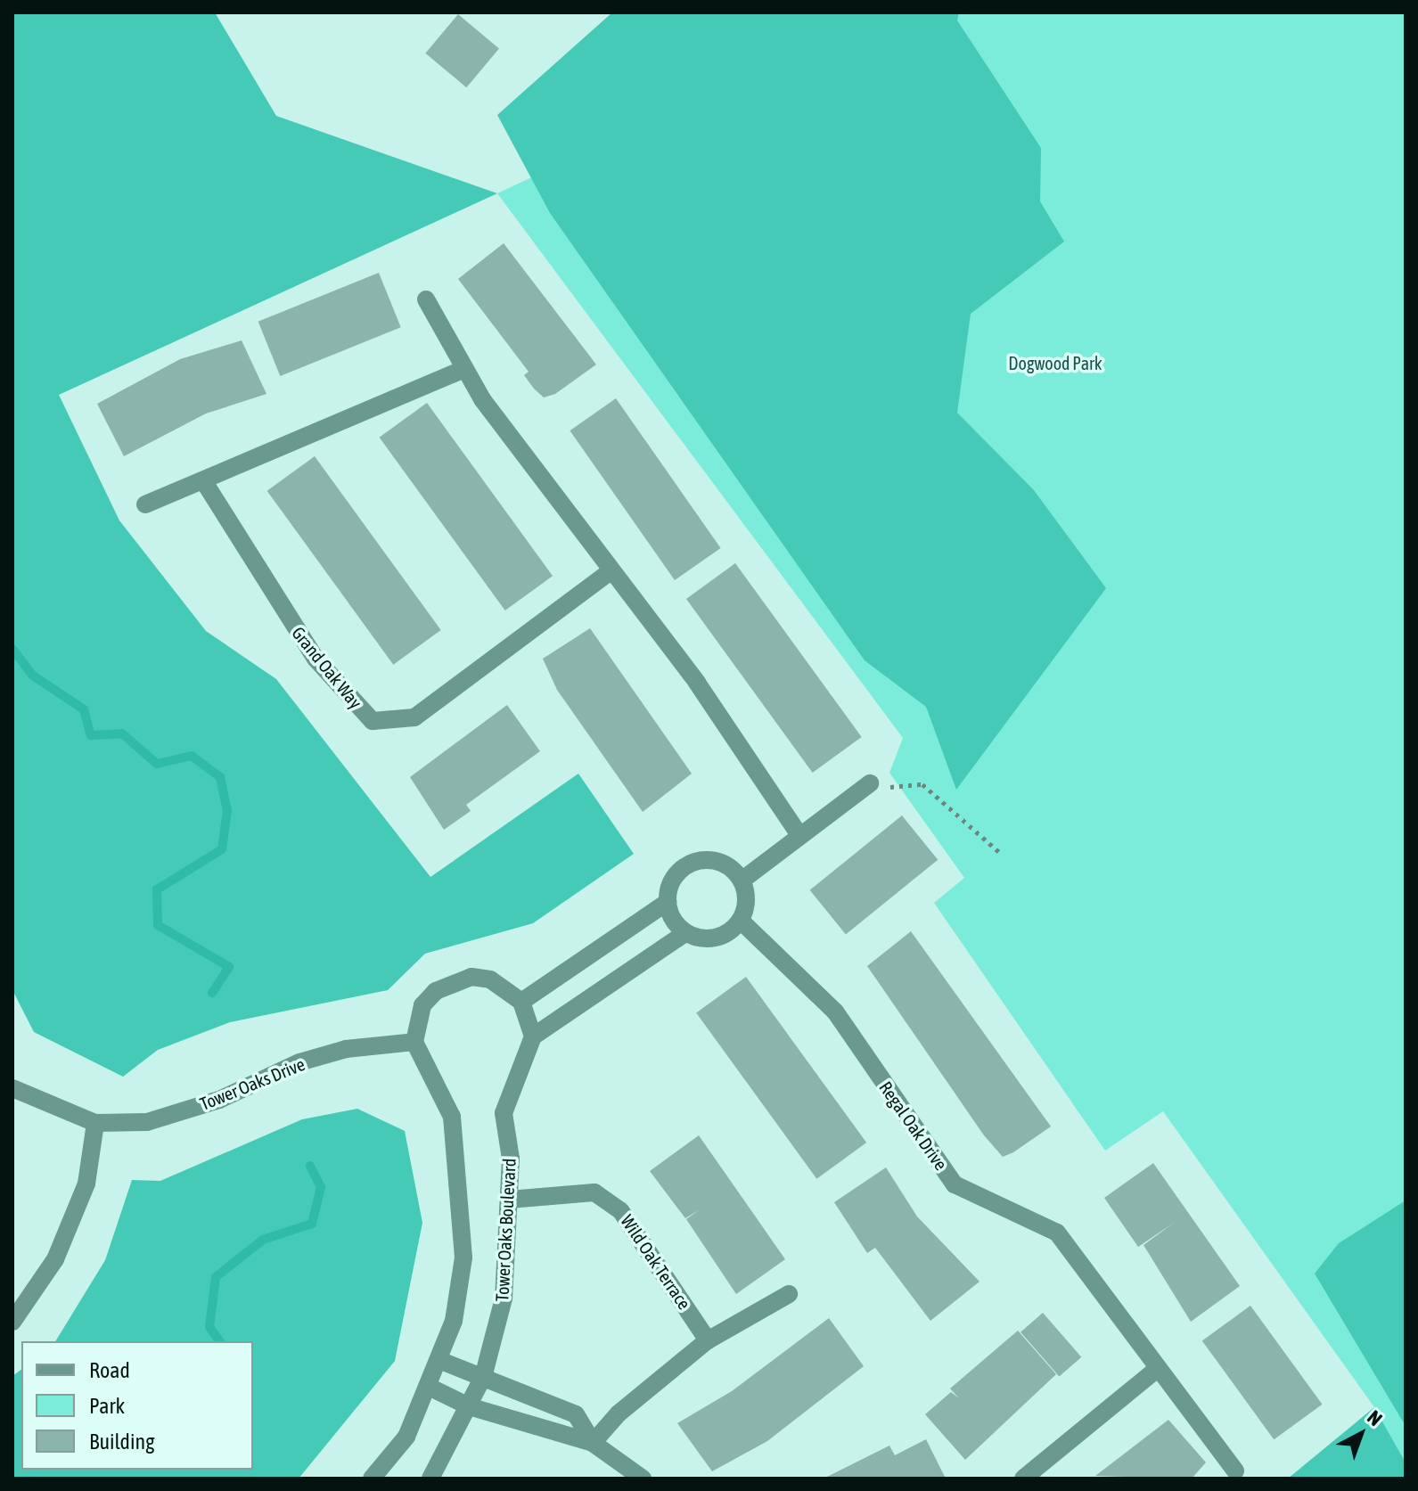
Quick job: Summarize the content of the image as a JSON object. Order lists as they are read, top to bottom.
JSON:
{
  "streets": {
    "street": [
      "Grand Oak Way",
      "Tower Oaks Drive",
      "Regal Oak Drive",
      "Tower Oaks Boulevard",
      "Wild Oak Terrace"
    ]
  },
  "crossings": [
    ["Tower Oaks Boulevard", "Wild Oak Terrace"]
  ],
  "parks": ["Dogwood Park"],
  "legend": ["Road", "Park", "Building"],
  "north": "top right"
}
